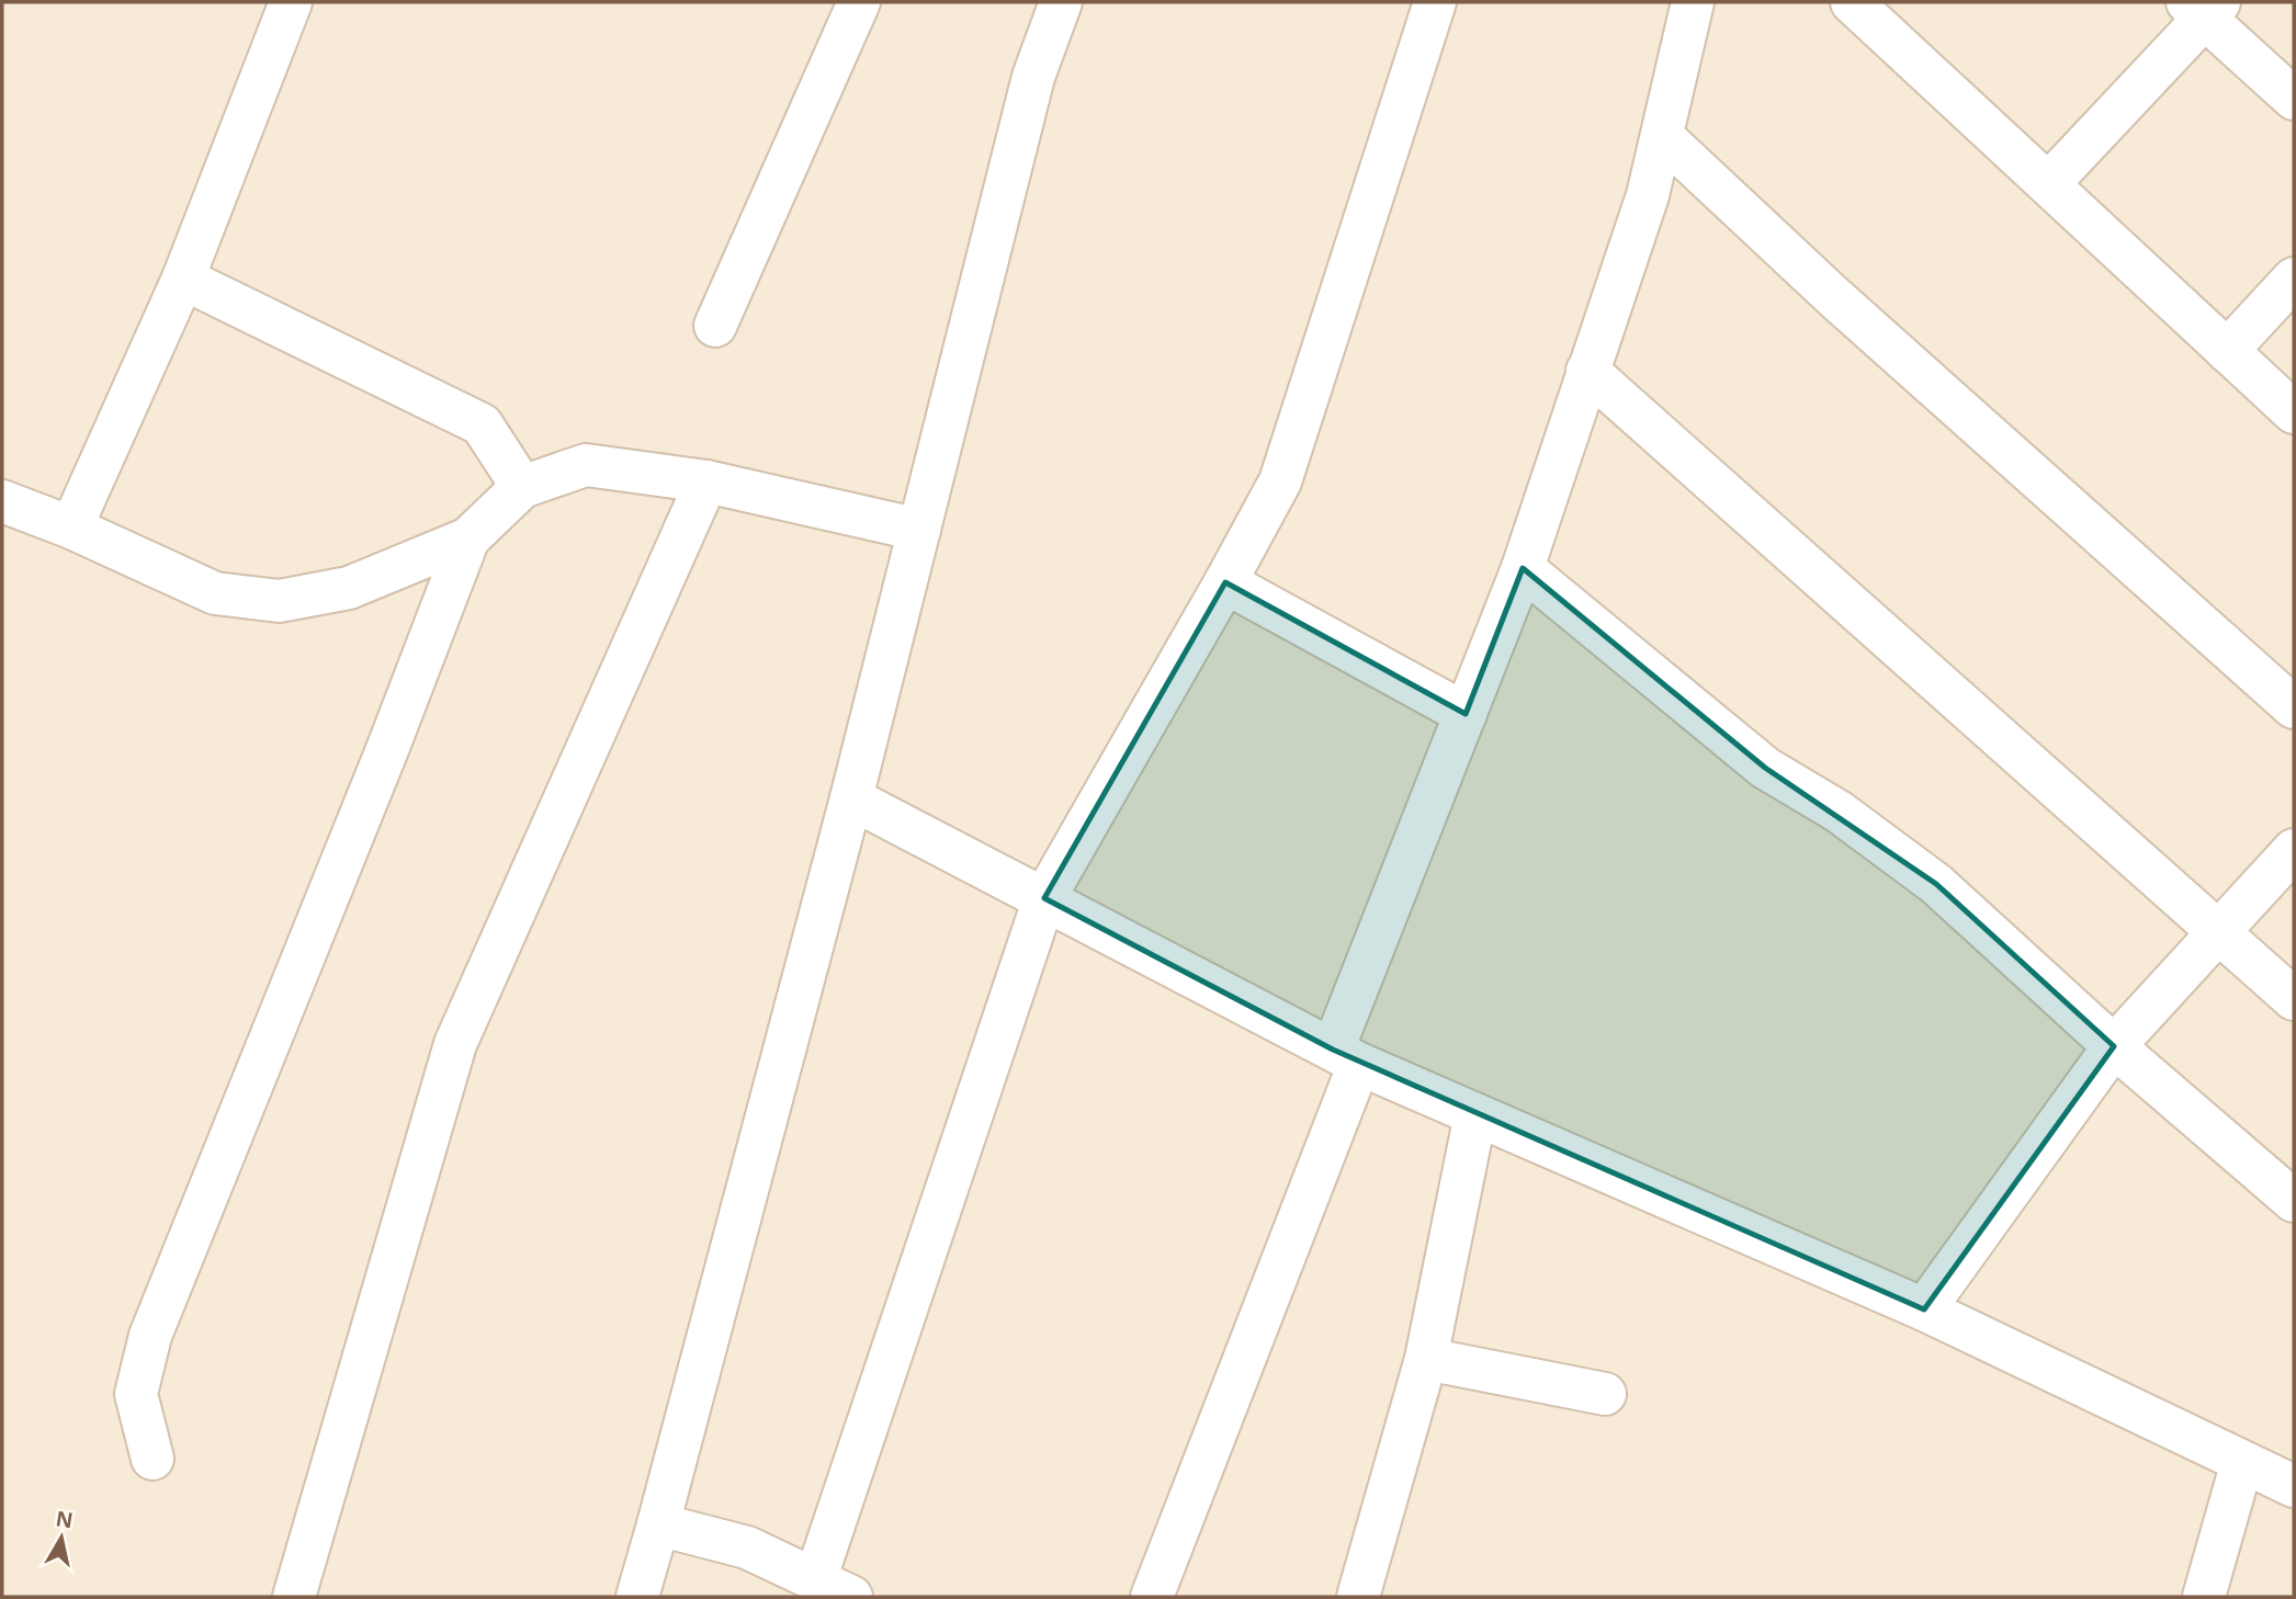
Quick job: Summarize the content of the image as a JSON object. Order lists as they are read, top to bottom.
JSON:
{
  "north": "top"
}
